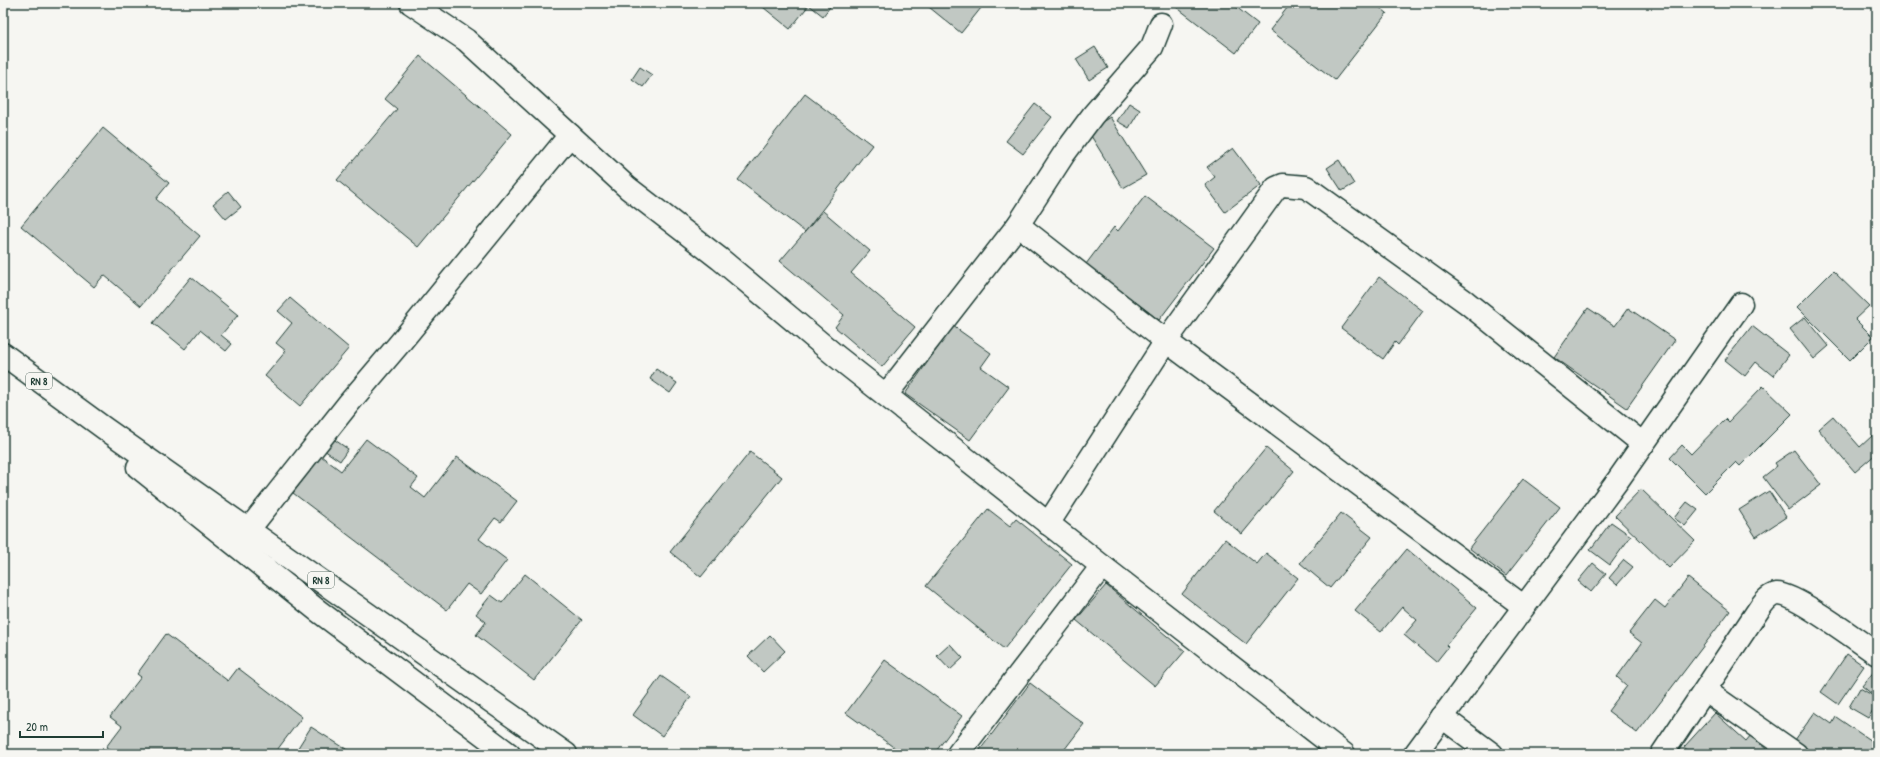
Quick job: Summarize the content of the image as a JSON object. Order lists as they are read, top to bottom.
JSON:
{
  "streets": {
    "street": ["RN 8"]
  },
  "scale_bar": "20 m"
}
